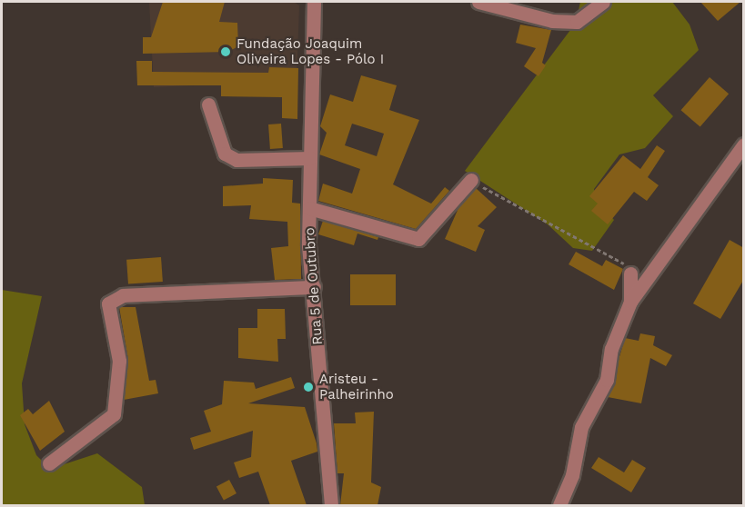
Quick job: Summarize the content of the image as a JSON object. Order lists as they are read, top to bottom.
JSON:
{
  "streets": {
    "street": ["Rua 5 de Outubro"]
  },
  "places": ["Fundação Joaquim Oliveira Lopes - Pólo I", "Aristeu - Palheirinho"]
}
